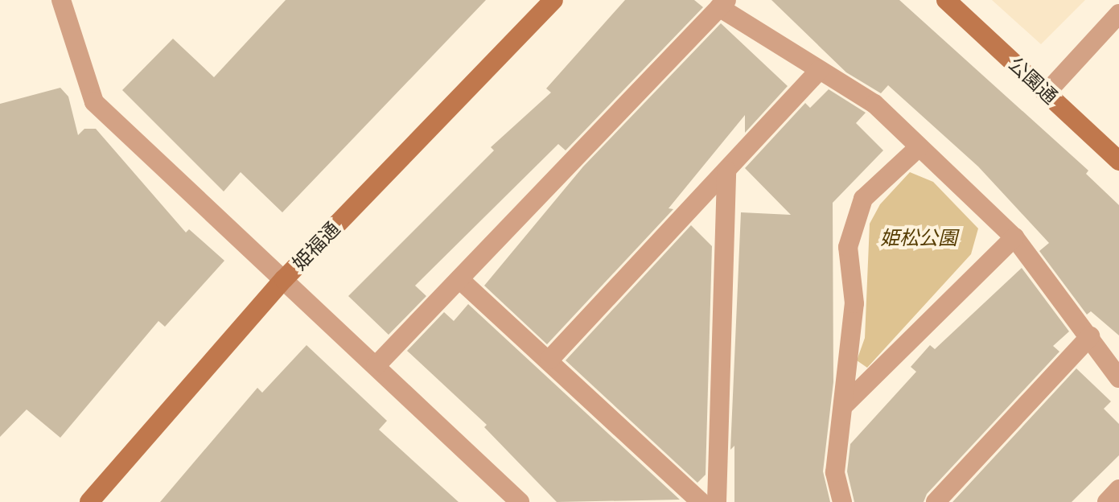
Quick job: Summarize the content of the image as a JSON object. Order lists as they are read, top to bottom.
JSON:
{
  "streets": {
    "street": ["公園通", "姫福通"]
  },
  "parks": ["姫松公園"]
}
